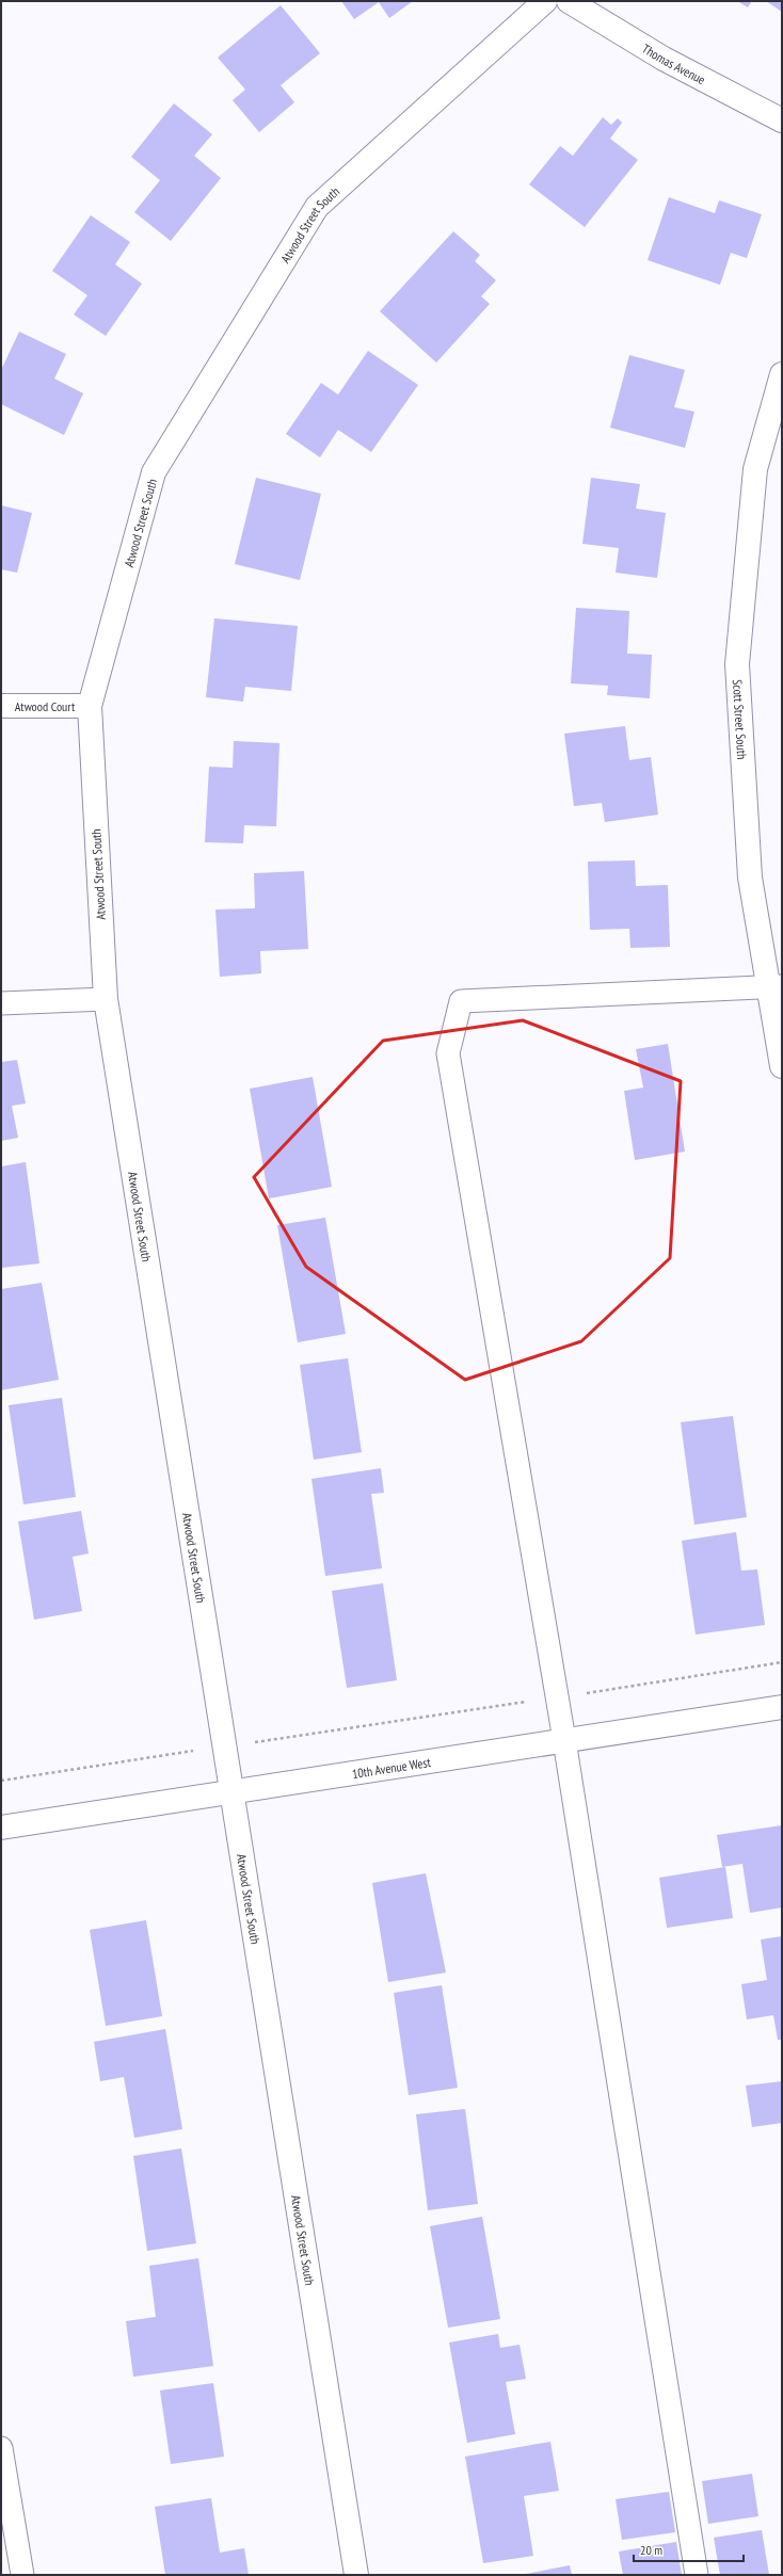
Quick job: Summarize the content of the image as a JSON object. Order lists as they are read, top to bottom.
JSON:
{
  "streets": {
    "street": [
      "Thomas Avenue",
      "Atwood Street South",
      "Atwood Court",
      "Scott Street South",
      "10th Avenue West"
    ]
  },
  "crossings": [
    ["Atwood Street South", "Atwood Court"],
    ["Atwood Street South", "10th Avenue West"]
  ],
  "scale_bar": "20 m"
}
